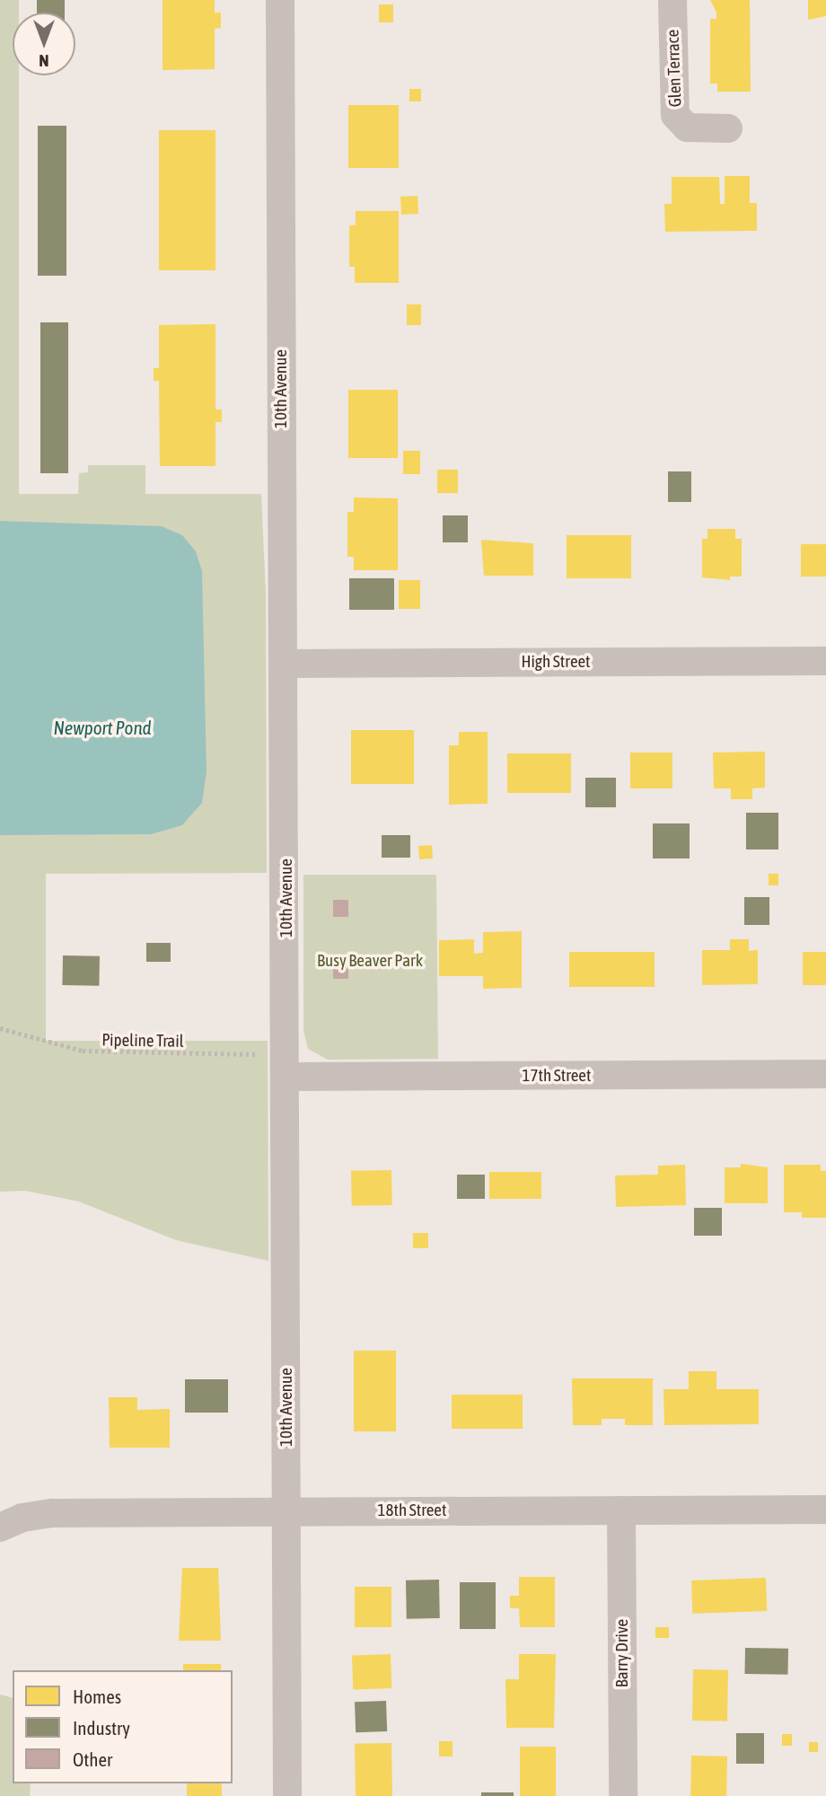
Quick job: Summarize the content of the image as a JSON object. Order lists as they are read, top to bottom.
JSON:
{
  "streets": {
    "street": [
      "Glen Terrace",
      "10th Avenue",
      "High Street",
      "17th Street",
      "18th Street",
      "Barry Drive"
    ],
    "path": ["Pipeline Trail"]
  },
  "crossings": [
    ["10th Avenue", "High Street"],
    ["10th Avenue", "Pipeline Trail"],
    ["10th Avenue", "17th Street"],
    ["10th Avenue", "18th Street"],
    ["Pipeline Trail", "17th Street"],
    ["18th Street", "Barry Drive"]
  ],
  "water": ["Newport Pond"],
  "parks": ["Busy Beaver Park"],
  "legend": ["Homes", "Industry", "Other"],
  "north": "bottom"
}
